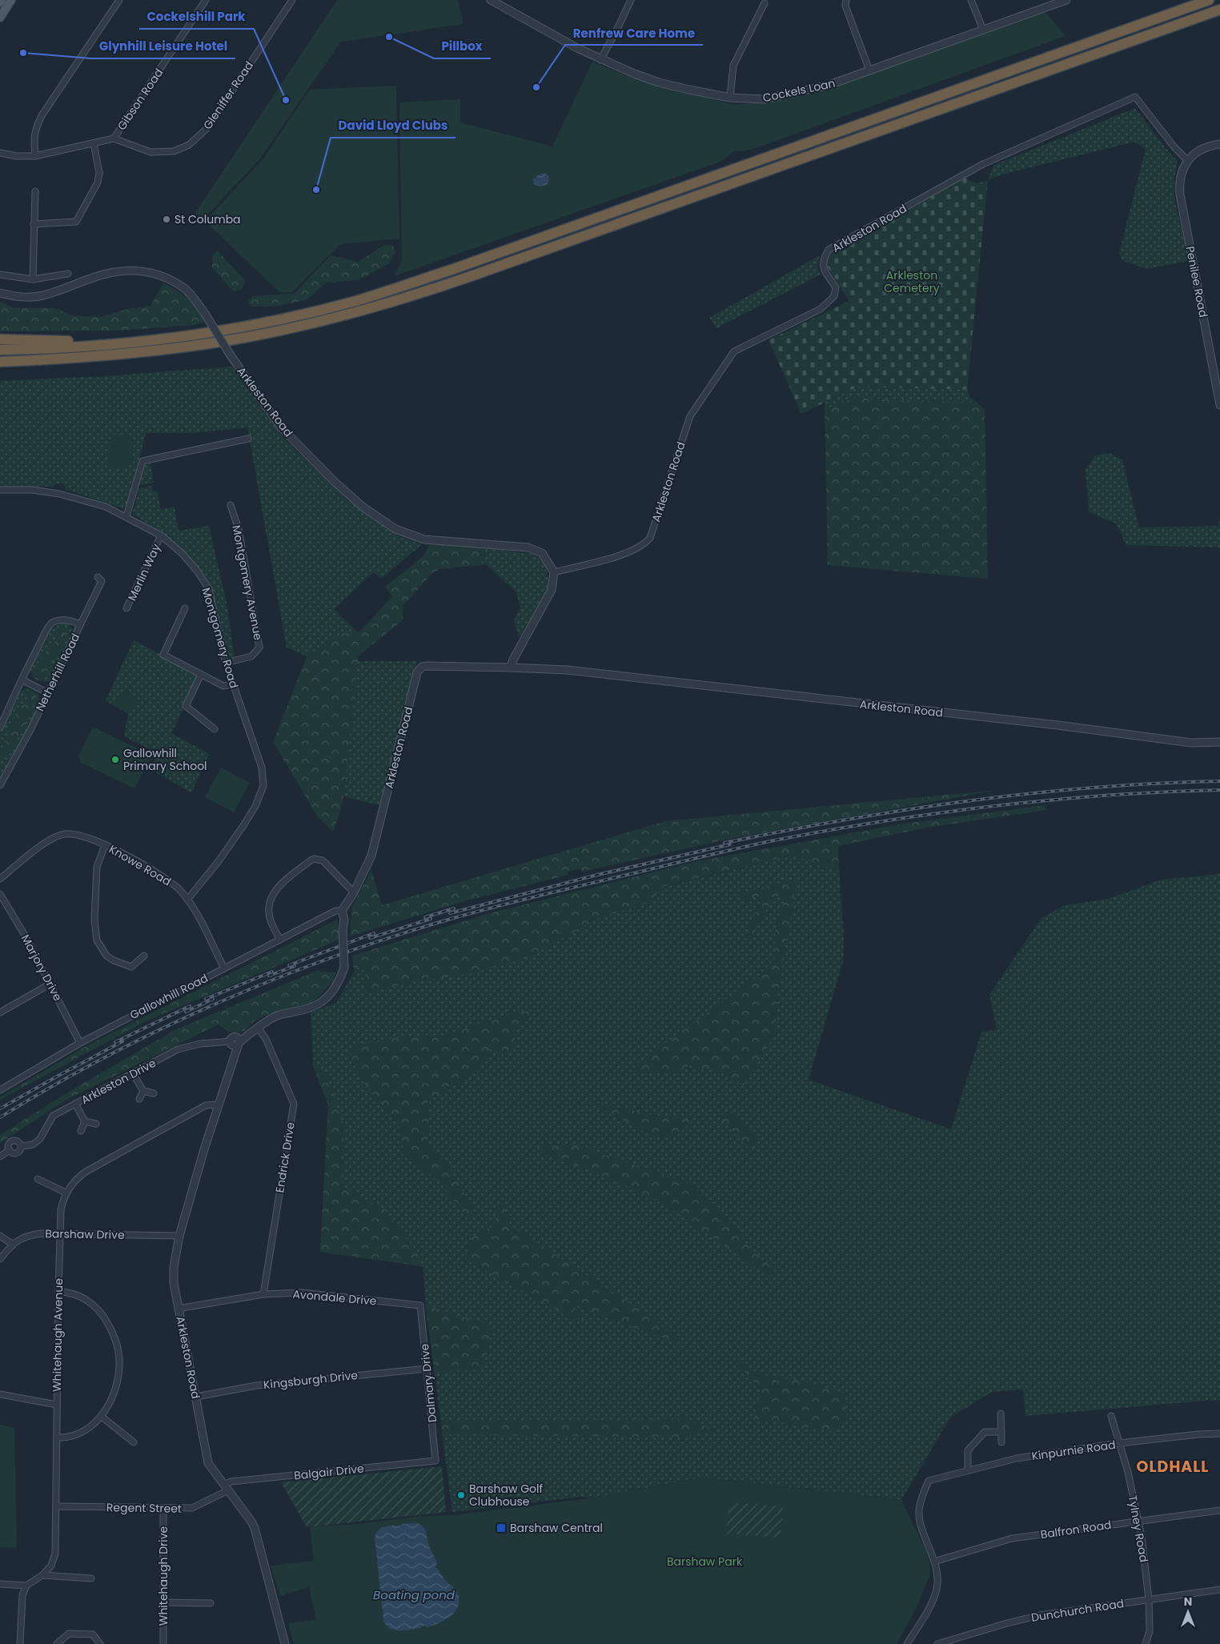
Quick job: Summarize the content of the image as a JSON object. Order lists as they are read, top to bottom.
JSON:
{
  "streets": {
    "street": [
      "Cockels Loan",
      "Gleniffer Road",
      "Gibson Road",
      "Arkleston Road",
      "Penilee Road",
      "Merlin Way",
      "Montgomery Avenue",
      "Montgomery Road",
      "Netherhill Road",
      "Knowe Road",
      "Marjory Drive",
      "Gallowhill Road",
      "Arkleston Drive",
      "Endrick Drive",
      "Barshaw Drive",
      "Avondale Drive",
      "Whitehaugh Avenue",
      "Kingsburgh Drive",
      "Dalmary Drive",
      "Kinpurnie Road",
      "Balgair Drive",
      "Regent Street",
      "Tylney Road",
      "Balfron Road",
      "Whitehaugh Drive",
      "Dunchurch Road"
    ]
  },
  "crossings": [
    ["Gleniffer Road", "Gibson Road"],
    ["Arkleston Road", "Penilee Road"],
    ["Arkleston Road", "Gallowhill Road"],
    ["Arkleston Road", "Arkleston Drive"],
    ["Arkleston Road", "Endrick Drive"],
    ["Arkleston Road", "Barshaw Drive"],
    ["Arkleston Road", "Avondale Drive"],
    ["Arkleston Road", "Whitehaugh Avenue"],
    ["Arkleston Road", "Kingsburgh Drive"],
    ["Arkleston Road", "Balgair Drive"],
    ["Arkleston Road", "Regent Street"],
    ["Merlin Way", "Montgomery Road"],
    ["Montgomery Avenue", "Montgomery Road"],
    ["Montgomery Road", "Knowe Road"],
    ["Knowe Road", "Gallowhill Road"],
    ["Marjory Drive", "Gallowhill Road"],
    ["Endrick Drive", "Avondale Drive"],
    ["Barshaw Drive", "Whitehaugh Avenue"],
    ["Avondale Drive", "Dalmary Drive"],
    ["Whitehaugh Avenue", "Regent Street"],
    ["Kingsburgh Drive", "Dalmary Drive"],
    ["Dalmary Drive", "Balgair Drive"],
    ["Kinpurnie Road", "Tylney Road"],
    ["Kinpurnie Road", "Balfron Road"],
    ["Balgair Drive", "Regent Street"],
    ["Regent Street", "Whitehaugh Drive"],
    ["Tylney Road", "Balfron Road"],
    ["Tylney Road", "Dunchurch Road"]
  ],
  "districts": ["OLDHALL"],
  "water": ["Boating pond"],
  "parks": ["Arkleston Cemetery", "Barshaw Park"],
  "places": {
    "other": [
      "Pillbox",
      "Glynhill Leisure Hotel",
      "Renfrew Care Home",
      "Cockelshill Park",
      "David Lloyd Clubs",
      "St Columba",
      "Gallowhill Primary School",
      "Barshaw Golf Clubhouse"
    ],
    "transit": ["Barshaw Central"]
  },
  "north": "top"
}
